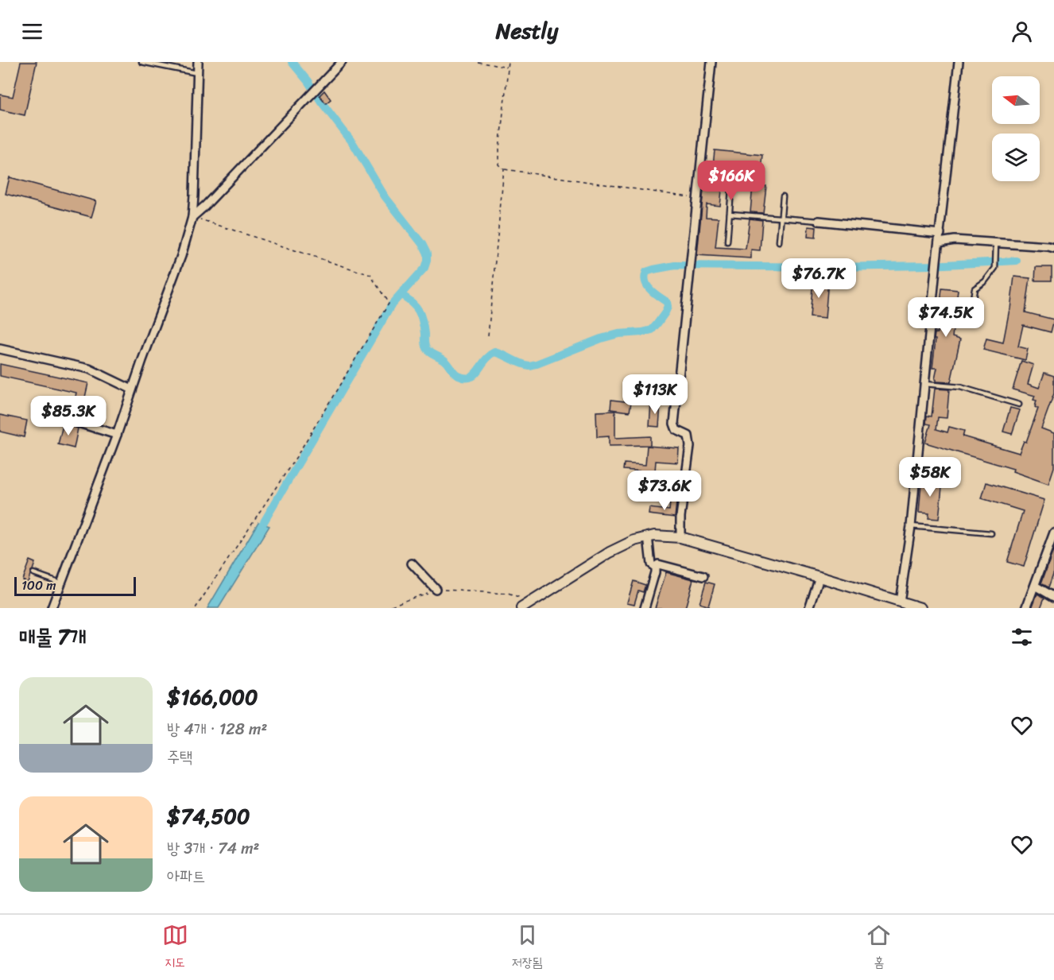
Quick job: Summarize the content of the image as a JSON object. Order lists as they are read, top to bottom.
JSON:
{
  "scale_bar": "100 m",
  "north": "left",
  "page": {
    "header": "Nestly",
    "price": [
      "$166K",
      "$76.7K",
      "$74.5K",
      "$113K",
      "$85.3K",
      "$58K",
      "$73.6K"
    ],
    "scale": "100 m",
    "heading": "매물 7개",
    "list": [
      {
        "name": "$166,000",
        "note": "방 4개 · 128 m² · 주택"
      },
      {
        "name": "$74,500",
        "note": "방 3개 · 74 m² · 아파트"
      }
    ],
    "tabs": ["지도", "저장됨", "홈"]
  }
}
